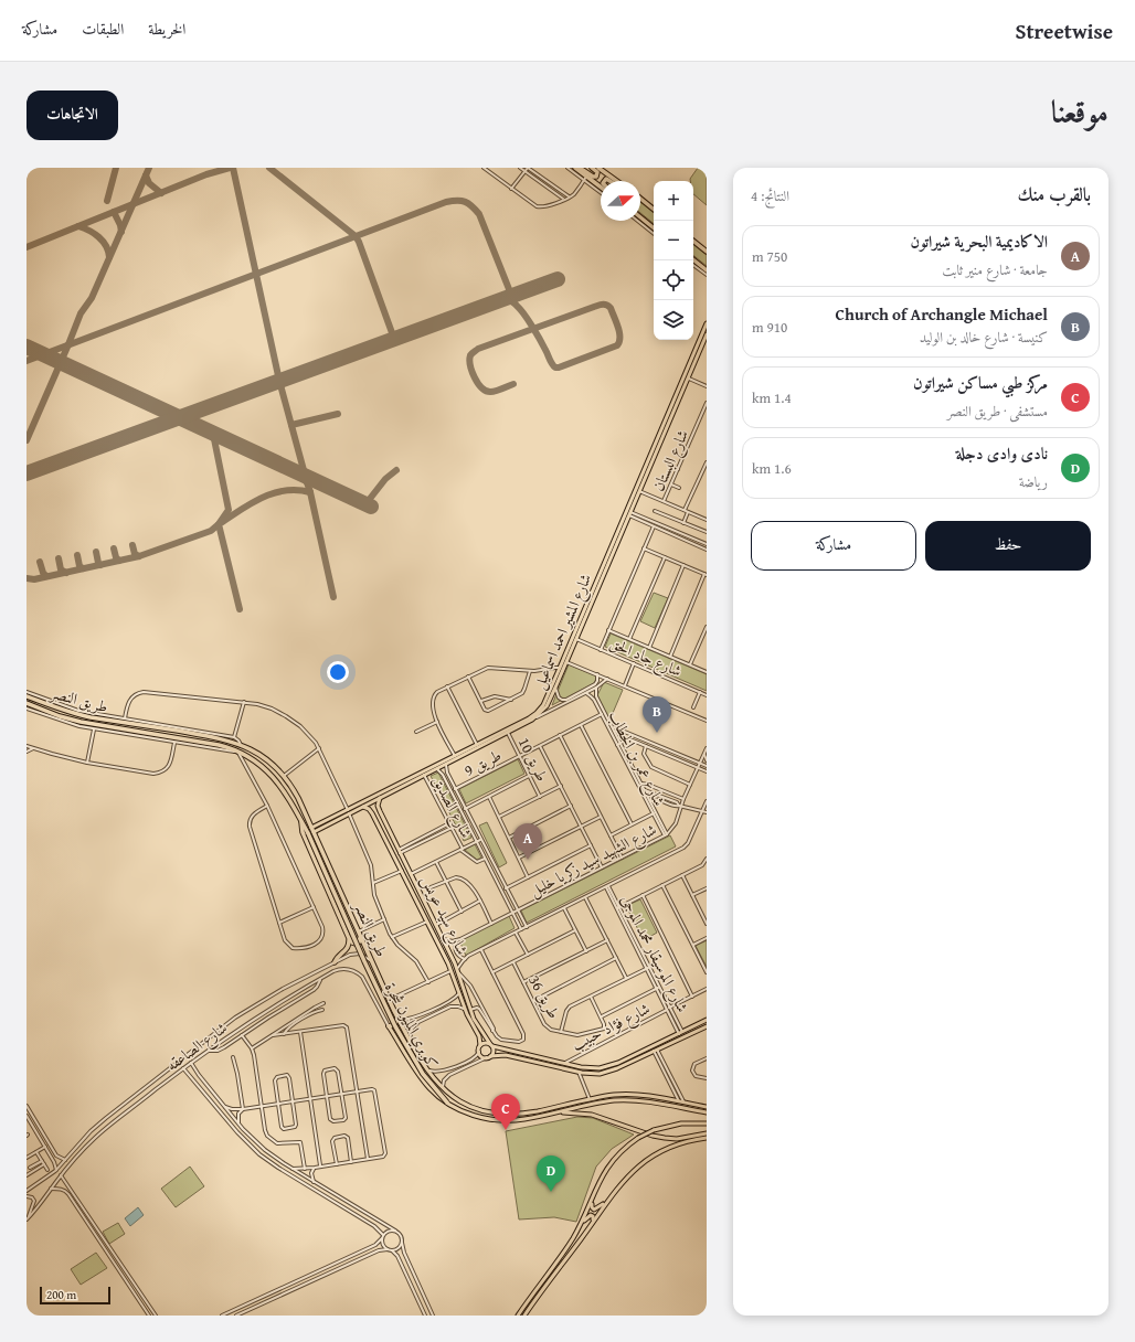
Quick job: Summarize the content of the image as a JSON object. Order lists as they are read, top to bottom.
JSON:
{
  "streets": {
    "highway": ["طريق النصر", "كوبري المليون شجرة"],
    "main road": ["شارع المشير احمد اسماعيل", "شارع سيد عويس"],
    "street": [
      "شارع البستان",
      "شارع جاد الحق",
      "شارع عمر بن الخطاب",
      "طريق 10",
      "طريق 9",
      "شارع الصديق",
      "شارع الشهيد سيد زكريا خليل",
      "شارع الموسيقار محمد الموجى",
      "طريق 36",
      "شارع فؤاد حبيب",
      "شارع الصاعقه"
    ]
  },
  "crossings": [
    ["شارع المشير احمد اسماعيل", "شارع جاد الحق"],
    ["شارع المشير احمد اسماعيل", "طريق النصر"],
    ["شارع المشير احمد اسماعيل", "شارع عمر بن الخطاب"],
    ["شارع المشير احمد اسماعيل", "طريق 10"],
    ["شارع المشير احمد اسماعيل", "شارع الصديق"],
    ["طريق النصر", "كوبري المليون شجرة"],
    ["طريق النصر", "شارع الصاعقه"],
    ["شارع عمر بن الخطاب", "طريق 9"],
    ["شارع عمر بن الخطاب", "شارع الشهيد سيد زكريا خليل"],
    ["طريق 10", "طريق 9"],
    ["شارع الشهيد سيد زكريا خليل", "شارع سيد عويس"],
    ["شارع الشهيد سيد زكريا خليل", "شارع الموسيقار محمد الموجى"],
    ["شارع الموسيقار محمد الموجى", "شارع فؤاد حبيب"]
  ],
  "scale_bar": "200 m",
  "north": "right",
  "page": {
    "header": "Streetwise",
    "nav": ["الخريطة", "الطبقات", "مشاركة"],
    "title": "موقعنا",
    "buttons": [
      "الاتجاهات",
      ["حفظ", "مشاركة"]
    ],
    "heading": ["بالقرب منك", "النتائج: 4"],
    "map_buttons": ["+", "−"],
    "list": [
      {
        "mark": "A",
        "name": "الاكاديمية البحرية شيراتون",
        "note": "جامعة · شارع منير ثابت",
        "value": "750 m"
      },
      {
        "mark": "B",
        "name": "Church of Archangle Michael",
        "note": "كنيسة · شارع خالد بن الوليد",
        "value": "910 m"
      },
      {
        "mark": "C",
        "name": "مركز طبي مساكن شيراتون",
        "note": "مستشفى · طريق النصر",
        "value": "1.4 km"
      },
      {
        "mark": "D",
        "name": "نادى وادى دجلة",
        "note": "رياضة",
        "value": "1.6 km"
      }
    ],
    "pins": [
      "B",
      "A",
      "C",
      "D"
    ],
    "scale": "200 m"
  }
}
